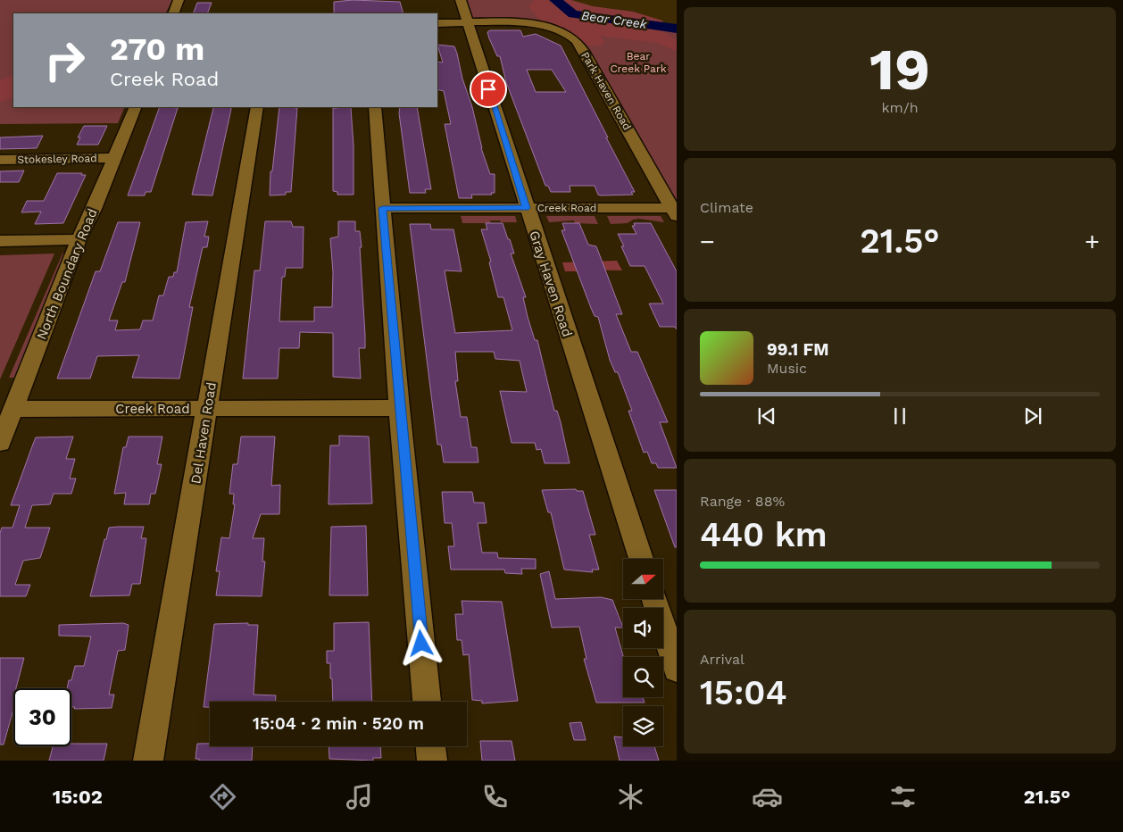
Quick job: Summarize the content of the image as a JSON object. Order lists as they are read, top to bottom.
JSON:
{
  "streets": {
    "street": [
      "Park Haven Road",
      "Stokesley Road",
      "Creek Road",
      "North Boundary Road",
      "Gray Haven Road",
      "Del Haven Road"
    ]
  },
  "crossings": [
    ["Park Haven Road", "Creek Road"],
    ["Park Haven Road", "Gray Haven Road"],
    ["Stokesley Road", "North Boundary Road"],
    ["Creek Road", "North Boundary Road"],
    ["Creek Road", "Gray Haven Road"],
    ["Creek Road", "Del Haven Road"]
  ],
  "water": ["Bear Creek"],
  "parks": ["Bear Creek Park"],
  "north": "right",
  "page": {
    "tile": [
      ["19", "km/h"],
      "Climate",
      ["Range · 88%", "440 km"],
      ["Arrival", "15:04"]
    ],
    "turn": ["270 m", "Creek Road"],
    "heat": ["−", "21.5°", "+"],
    "song": ["99.1 FM", "Music"],
    "limit": "30",
    "trip": "15:04 · 2 min · 520 m",
    "tabs": ["15:02", "21.5°"]
  }
}
